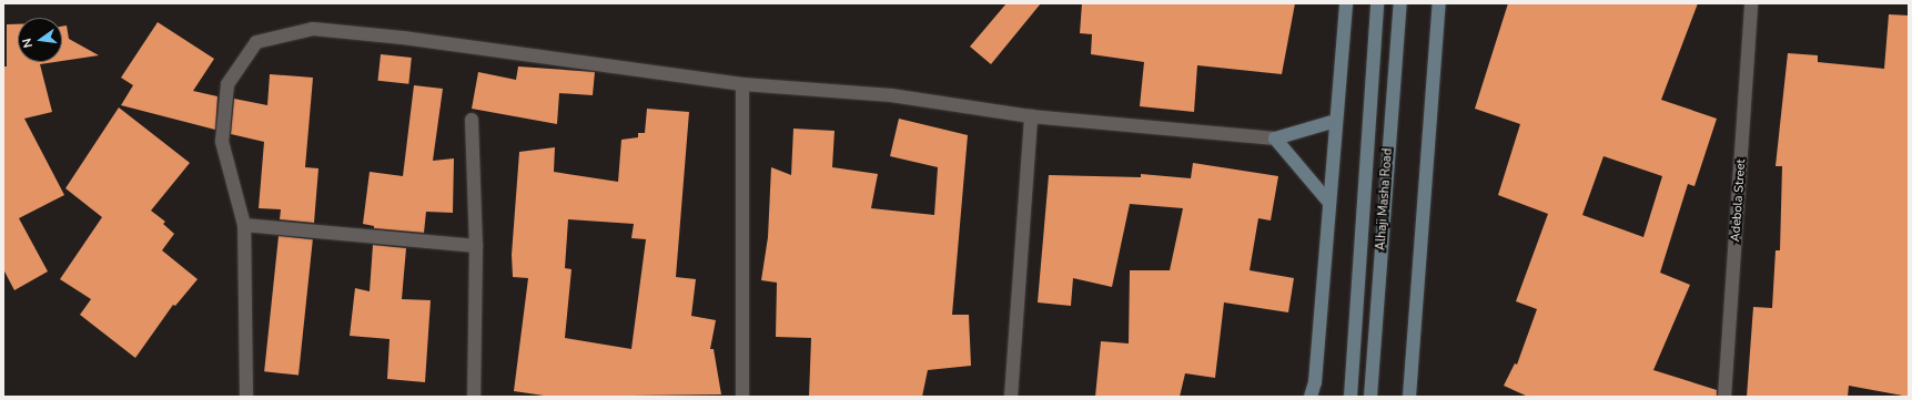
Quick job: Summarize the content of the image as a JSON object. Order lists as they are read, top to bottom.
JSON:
{
  "streets": {
    "street": ["Alhaji Masha Road", "Adebola Street"]
  },
  "north": "left"
}
